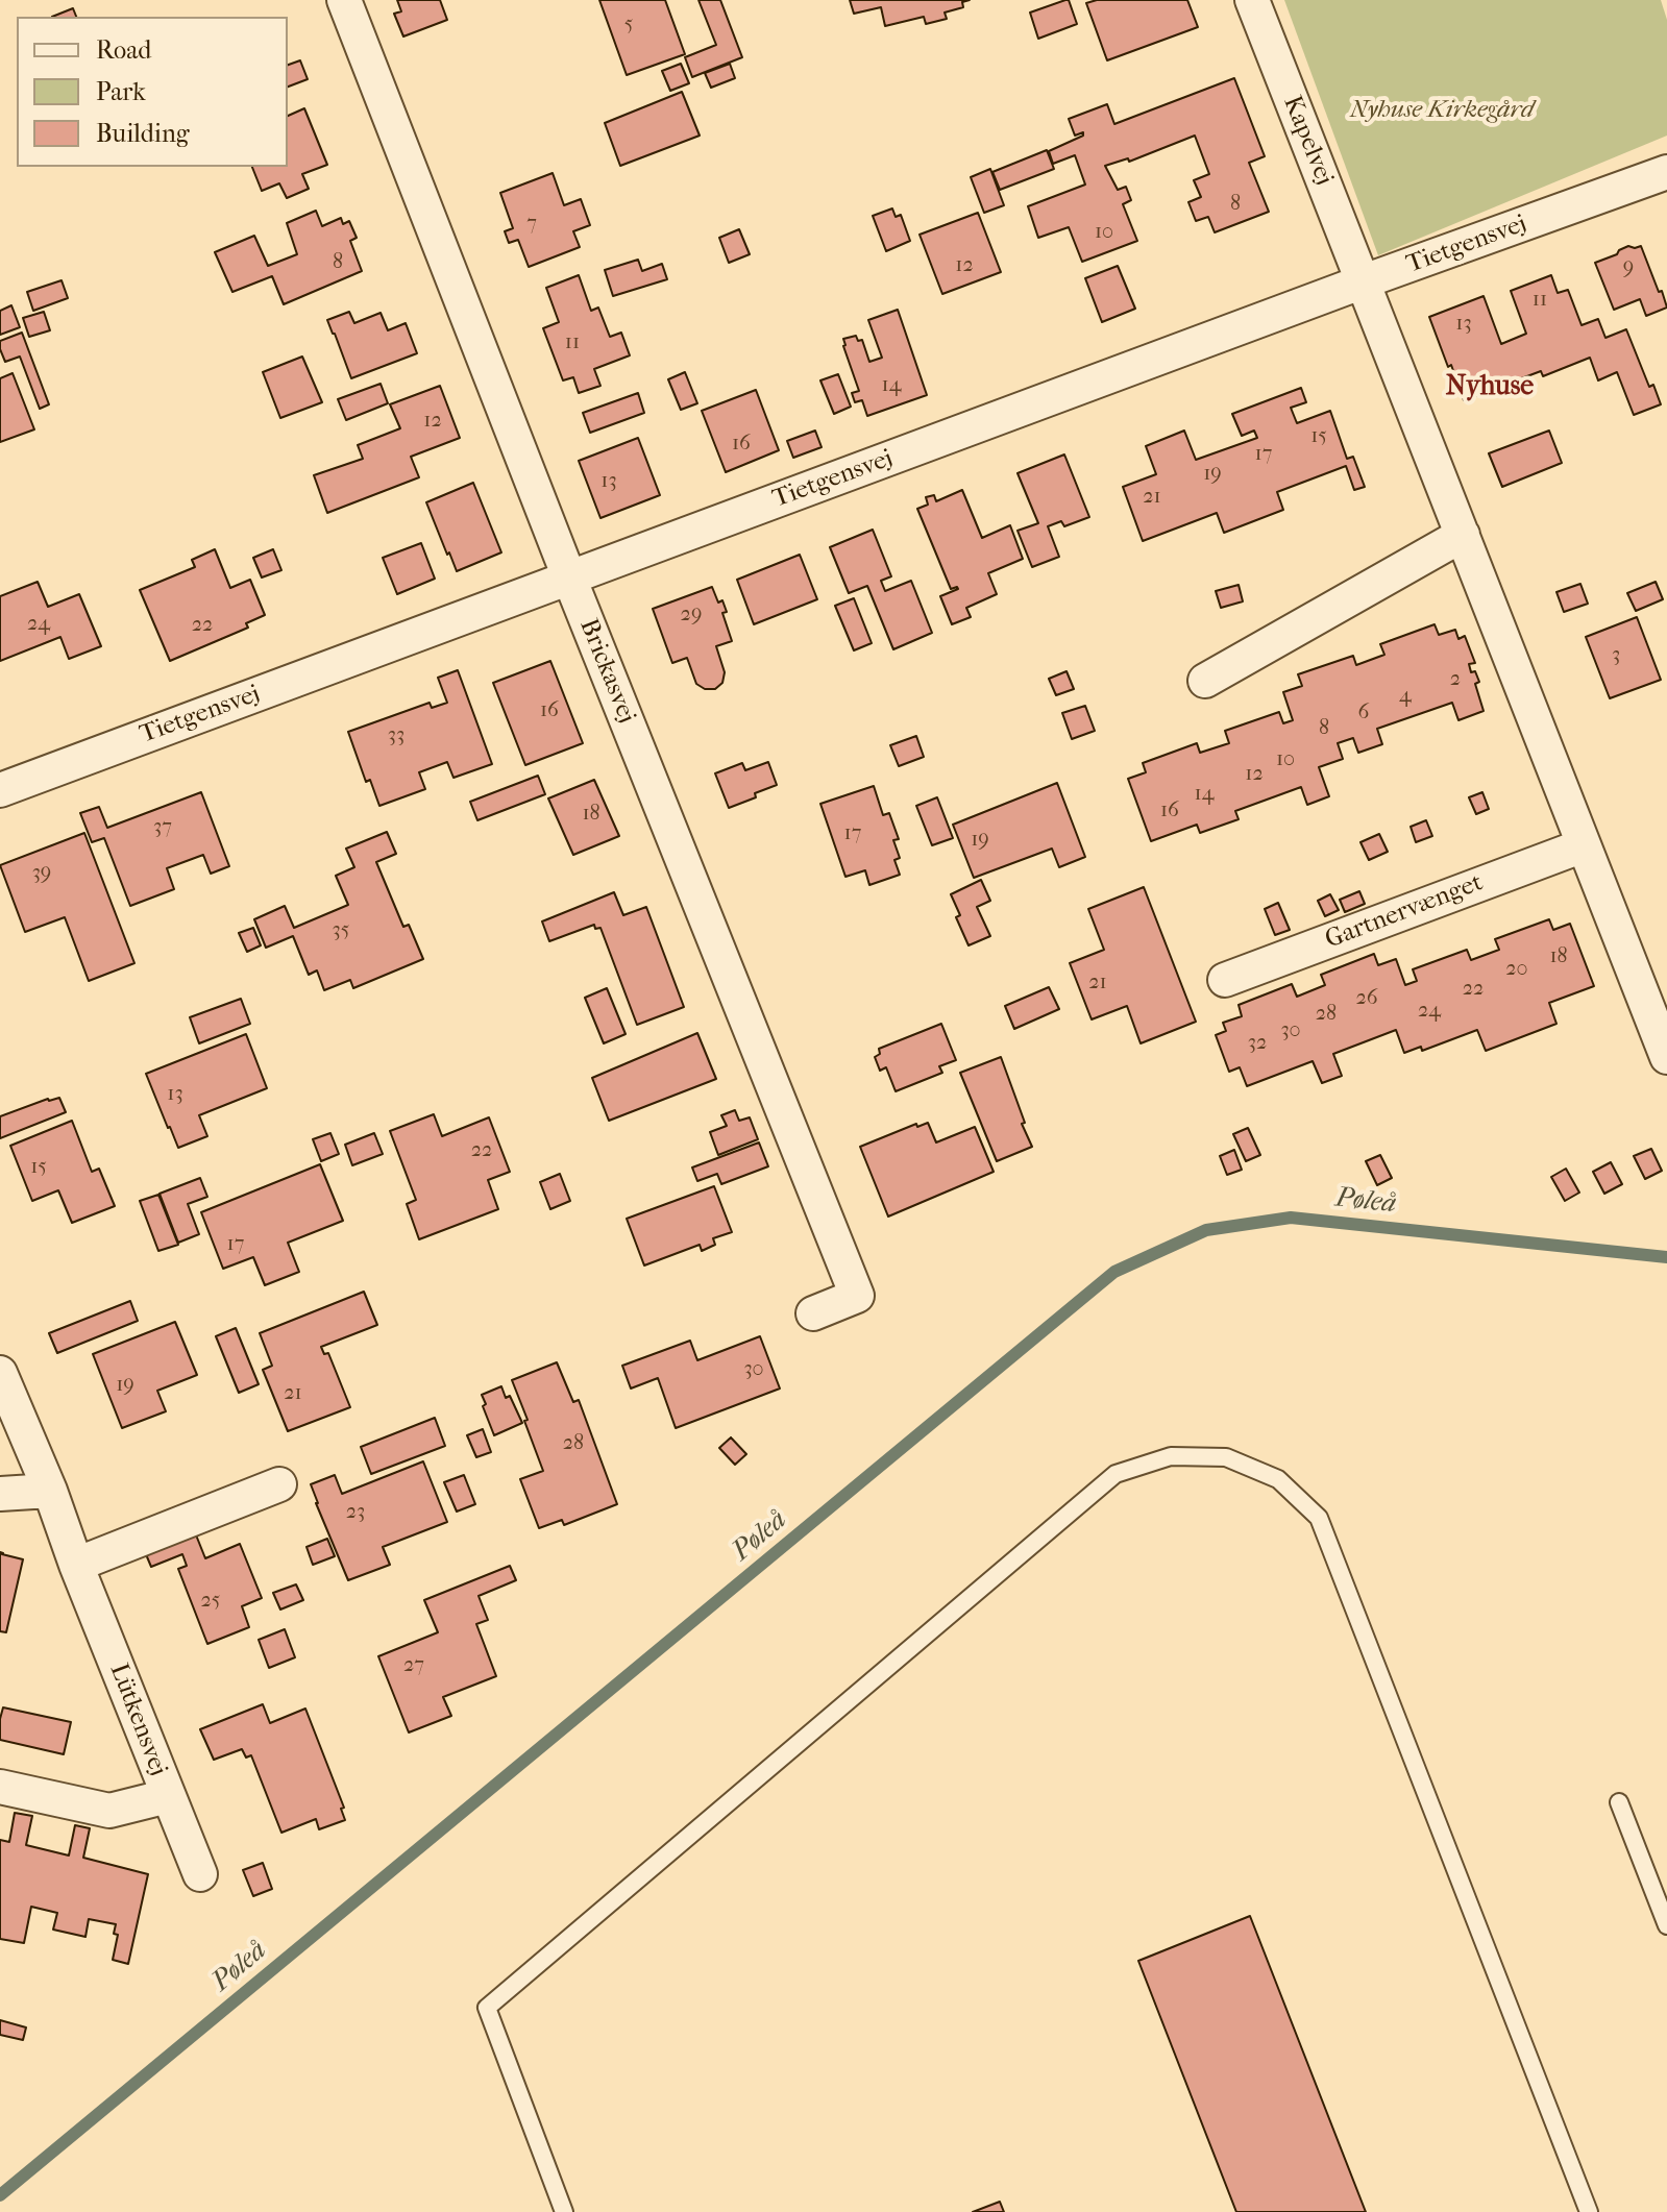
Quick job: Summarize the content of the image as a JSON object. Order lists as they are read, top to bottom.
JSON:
{
  "streets": {
    "street": [
      "Kapelvej",
      "Tietgensvej",
      "Brickasvej",
      "Gartnervænget",
      "Lütkensvej"
    ]
  },
  "crossings": [
    ["Kapelvej", "Tietgensvej"],
    ["Tietgensvej", "Brickasvej"]
  ],
  "districts": ["Nyhuse"],
  "water": ["Pøleå"],
  "parks": ["Nyhuse Kirkegård"],
  "house_numbers": [
    "5",
    "8",
    "7",
    "10",
    "8",
    "12",
    "9",
    "11",
    "13",
    "11",
    "14",
    "12",
    "15",
    "16",
    "17",
    "19",
    "13",
    "21",
    "29",
    "24",
    "22",
    "3",
    "2",
    "4",
    "16",
    "6",
    "8",
    "33",
    "10",
    "12",
    "14",
    "16",
    "18",
    "37",
    "17",
    "19",
    "39",
    "35",
    "18",
    "20",
    "21",
    "22",
    "26",
    "24",
    "28",
    "30",
    "32",
    "13",
    "22",
    "15",
    "17",
    "30",
    "19",
    "21",
    "28",
    "23",
    "25",
    "27"
  ],
  "legend": ["Road", "Park", "Building"]
}
